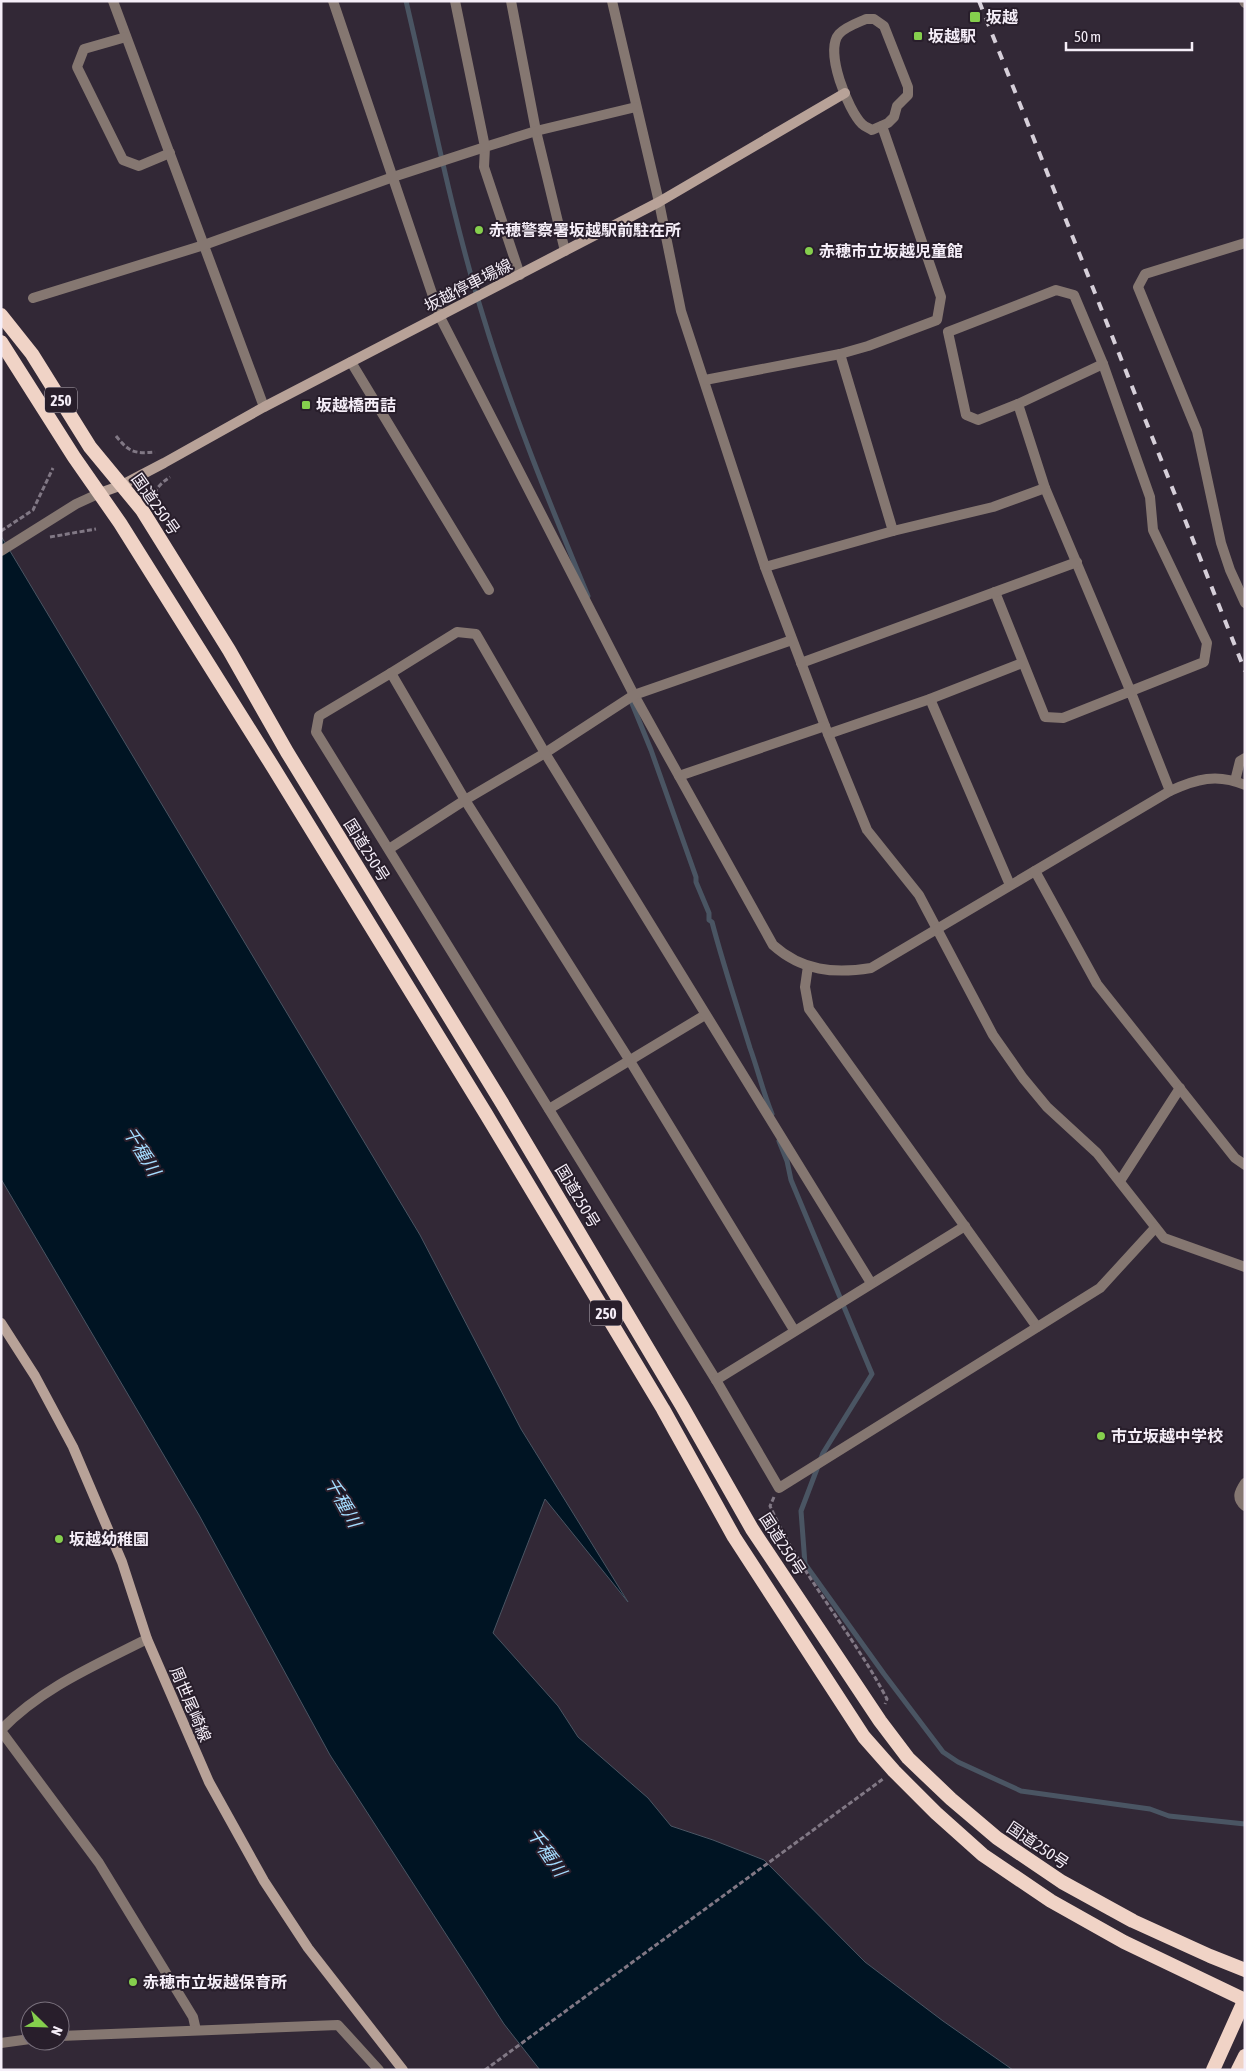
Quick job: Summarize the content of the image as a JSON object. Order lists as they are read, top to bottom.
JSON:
{
  "streets": {
    "highway": ["250", "国道250号"],
    "main road": ["坂越停車場線", "周世尾崎線"]
  },
  "crossings": [
    ["坂越停車場線", "250"],
    ["坂越停車場線", "国道250号"]
  ],
  "water": ["千種川"],
  "places": {
    "transit": ["坂越", "坂越駅", "坂越橋西詰"],
    "other": [
      "赤穂警察署坂越駅前駐在所",
      "赤穂市立坂越児童館",
      "市立坂越中学校",
      "坂越幼稚園",
      "赤穂市立坂越保育所"
    ]
  },
  "scale_bar": "50 m",
  "north": "bottom right"
}
